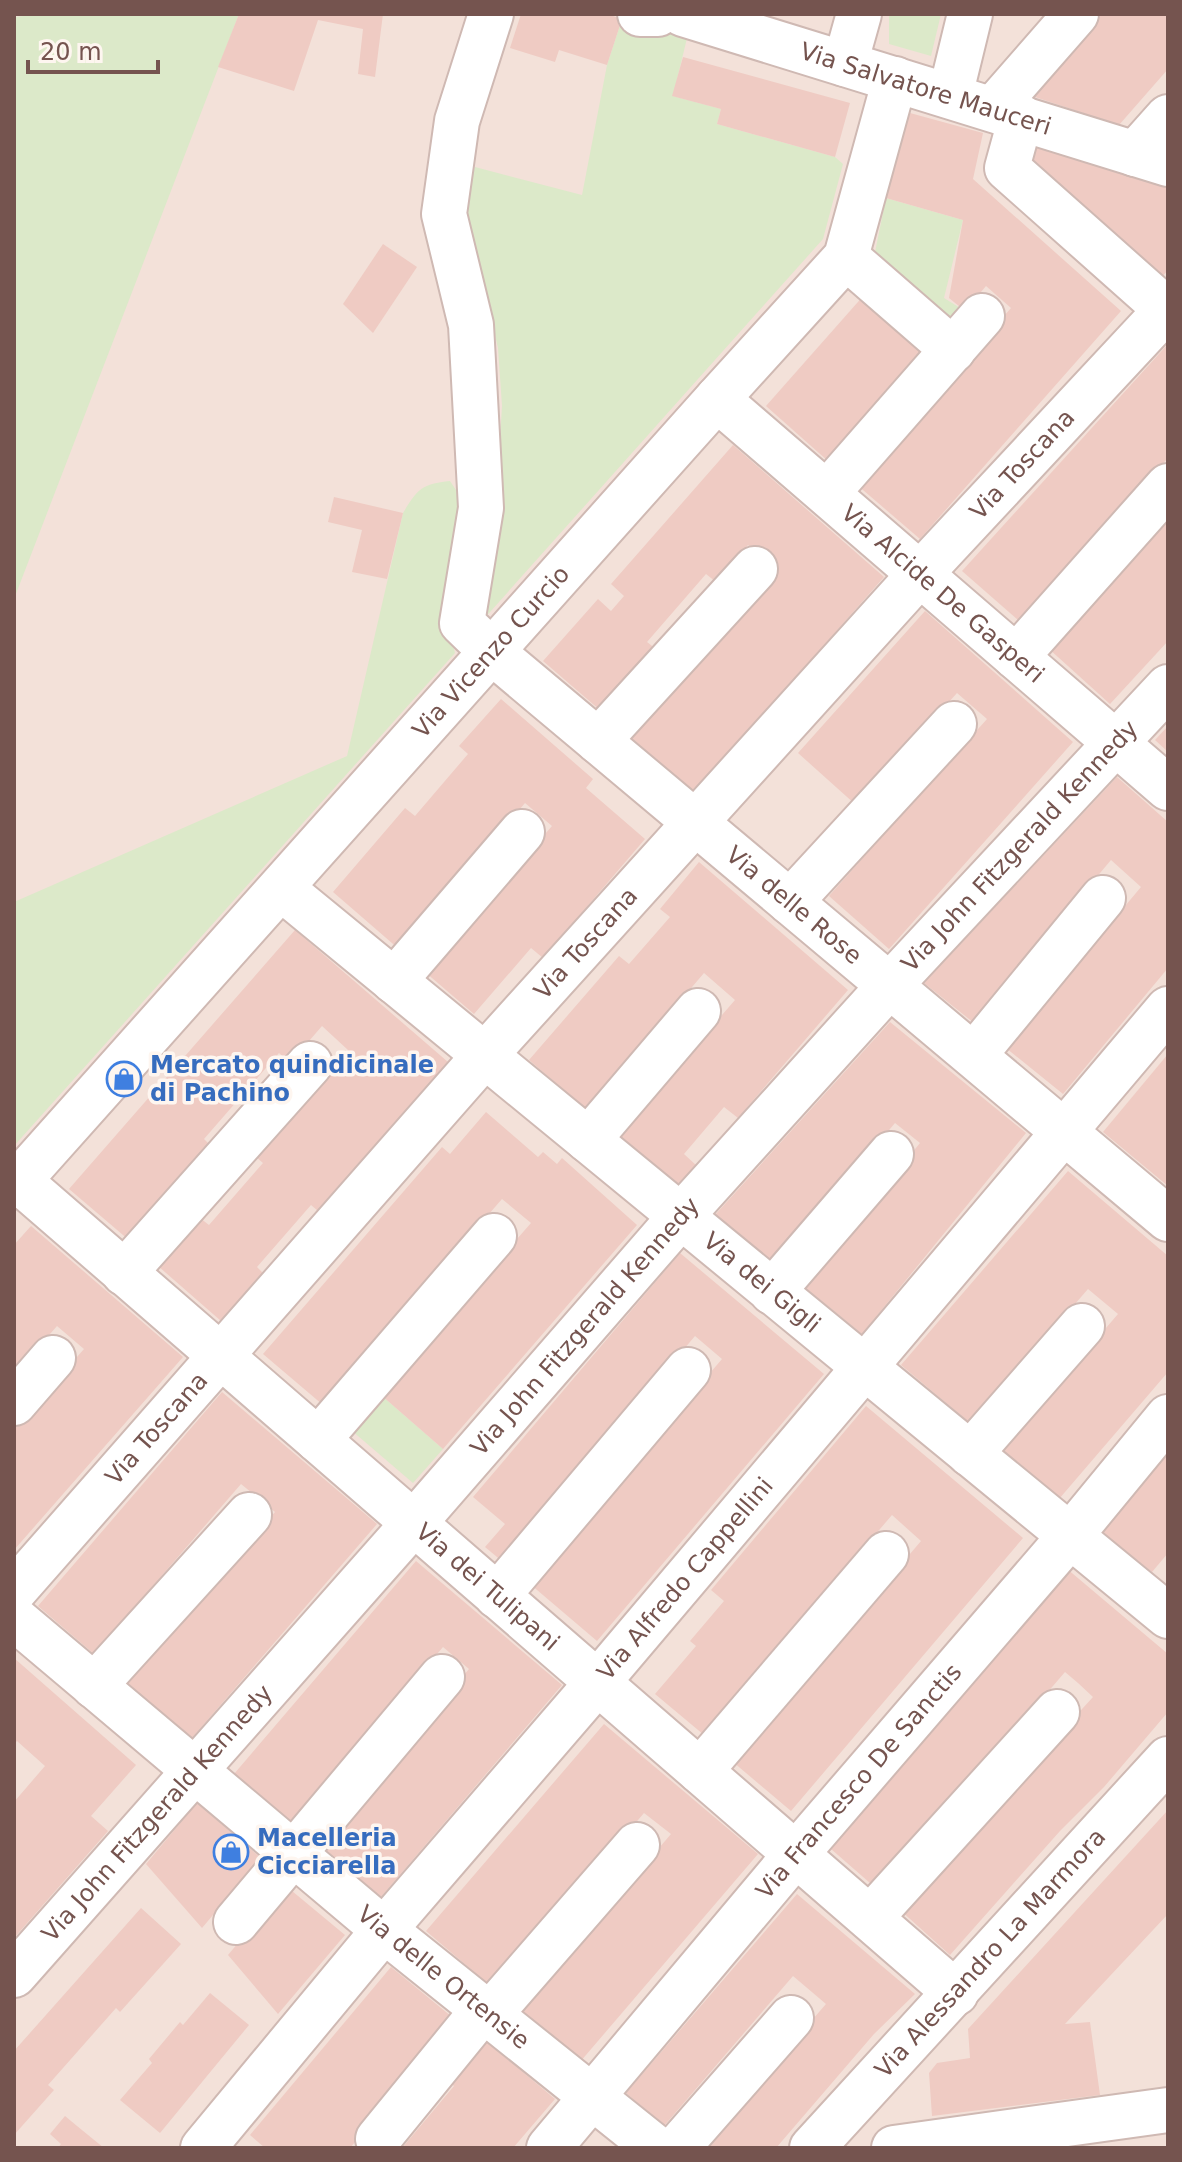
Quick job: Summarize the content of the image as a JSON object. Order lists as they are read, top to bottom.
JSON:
{
  "streets": {
    "street": [
      "Via Salvatore Mauceri",
      "Via Toscana",
      "Via Alcide De Gasperi",
      "Via Vicenzo Curcio",
      "Via John Fitzgerald Kennedy",
      "Via delle Rose",
      "Via dei Gigli",
      "Via Alfredo Cappellini",
      "Via dei Tulipani",
      "Via Francesco De Sanctis",
      "Via Alessandro La Marmora",
      "Via delle Ortensie"
    ]
  },
  "crossings": [
    ["Via Salvatore Mauceri", "Via Vicenzo Curcio"],
    ["Via Toscana", "Via Alcide De Gasperi"],
    ["Via Toscana", "Via delle Rose"],
    ["Via Toscana", "Via dei Gigli"],
    ["Via Toscana", "Via dei Tulipani"],
    ["Via Alcide De Gasperi", "Via Vicenzo Curcio"],
    ["Via Alcide De Gasperi", "Via John Fitzgerald Kennedy"],
    ["Via Vicenzo Curcio", "Via delle Rose"],
    ["Via Vicenzo Curcio", "Via dei Gigli"],
    ["Via Vicenzo Curcio", "Via dei Tulipani"],
    ["Via John Fitzgerald Kennedy", "Via delle Rose"],
    ["Via John Fitzgerald Kennedy", "Via dei Gigli"],
    ["Via John Fitzgerald Kennedy", "Via dei Tulipani"],
    ["Via John Fitzgerald Kennedy", "Via delle Ortensie"],
    ["Via delle Rose", "Via Alfredo Cappellini"],
    ["Via dei Gigli", "Via Alfredo Cappellini"],
    ["Via dei Gigli", "Via Francesco De Sanctis"],
    ["Via Alfredo Cappellini", "Via dei Tulipani"],
    ["Via Alfredo Cappellini", "Via delle Ortensie"],
    ["Via dei Tulipani", "Via Francesco De Sanctis"],
    ["Via dei Tulipani", "Via Alessandro La Marmora"],
    ["Via Francesco De Sanctis", "Via delle Ortensie"]
  ],
  "places": {
    "shop": ["Mercato quindicinale di Pachino", "Macelleria Cicciarella"]
  },
  "scale_bar": "20 m"
}
